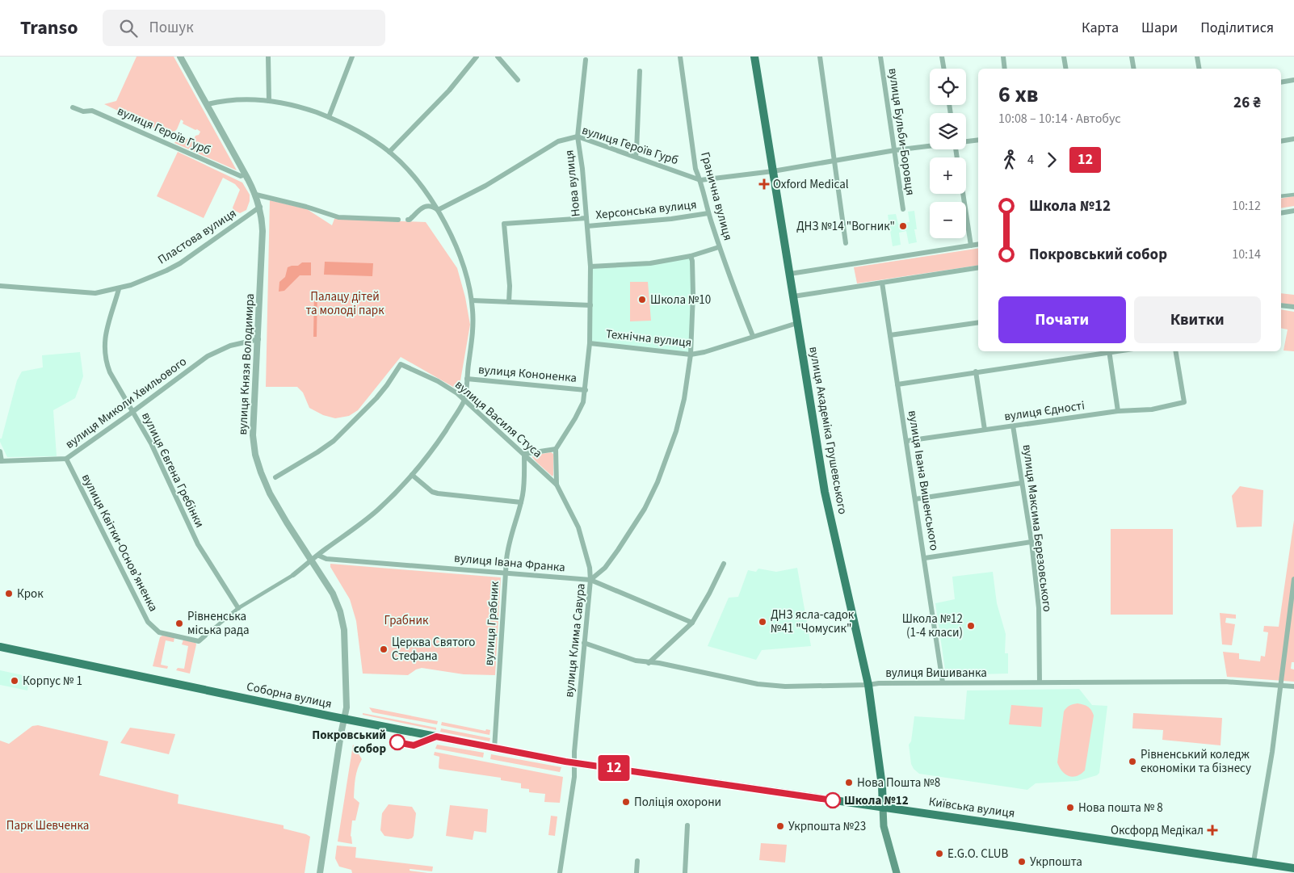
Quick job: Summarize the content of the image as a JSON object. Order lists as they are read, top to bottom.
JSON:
{
  "streets": {
    "main road": ["вулиця Академіка Грушевського", "Соборна вулиця", "Київська вулиця"],
    "street": [
      "вулиця Героїв Гурб",
      "вулиця Бульби-Боровця",
      "Нова вулиця",
      "Гранична вулиця",
      "Херсонська вулиця",
      "Пластова вулиця",
      "Технічна вулиця",
      "вулиця Князя Володимира",
      "вулиця Кононенка",
      "вулиця Миколи Хвильового",
      "вулиця Єдності",
      "вулиця Василя Стуса",
      "вулиця Євгена Гребінки",
      "вулиця Івана Вишенського",
      "вулиця Максима Березовського",
      "вулиця Квітки-Основʼяненка",
      "вулиця Івана Франка",
      "вулиця Грабник",
      "вулиця Клима Савура",
      "вулиця Вишиванка"
    ]
  },
  "crossings": [
    ["вулиця Героїв Гурб", "вулиця Бульби-Боровця"],
    ["вулиця Героїв Гурб", "Нова вулиця"],
    ["вулиця Героїв Гурб", "Гранична вулиця"],
    ["вулиця Героїв Гурб", "вулиця Князя Володимира"],
    ["вулиця Героїв Гурб", "вулиця Академіка Грушевського"],
    ["Нова вулиця", "Херсонська вулиця"],
    ["Нова вулиця", "Технічна вулиця"],
    ["Нова вулиця", "вулиця Кононенка"],
    ["Гранична вулиця", "Херсонська вулиця"],
    ["Гранична вулиця", "Технічна вулиця"],
    ["Пластова вулиця", "вулиця Князя Володимира"],
    ["Пластова вулиця", "вулиця Євгена Гребінки"],
    ["Технічна вулиця", "вулиця Академіка Грушевського"],
    ["Технічна вулиця", "вулиця Клима Савура"],
    ["вулиця Князя Володимира", "вулиця Миколи Хвильового"],
    ["вулиця Князя Володимира", "Соборна вулиця"],
    ["вулиця Миколи Хвильового", "вулиця Євгена Гребінки"],
    ["вулиця Миколи Хвильового", "вулиця Квітки-Основʼяненка"],
    ["вулиця Єдності", "вулиця Івана Вишенського"],
    ["вулиця Єдності", "вулиця Максима Березовського"],
    ["вулиця Василя Стуса", "вулиця Грабник"],
    ["вулиця Академіка Грушевського", "вулиця Вишиванка"],
    ["вулиця Академіка Грушевського", "Київська вулиця"],
    ["вулиця Івана Вишенського", "вулиця Вишиванка"],
    ["вулиця Максима Березовського", "вулиця Вишиванка"],
    ["вулиця Івана Франка", "вулиця Грабник"],
    ["вулиця Івана Франка", "вулиця Клима Савура"],
    ["вулиця Грабник", "Соборна вулиця"],
    ["вулиця Клима Савура", "вулиця Вишиванка"],
    ["вулиця Клима Савура", "Соборна вулиця"],
    ["вулиця Клима Савура", "Київська вулиця"],
    ["Соборна вулиця", "Київська вулиця"]
  ],
  "parks": ["Палацу дітей та молоді парк", "Грабник", "Парк Шевченка"],
  "places": {
    "health": ["Oxford Medical", "Оксфорд Медікал"],
    "other": [
      "ДНЗ №14 \"Вогник\"",
      "Школа №10",
      "Крок",
      "ДНЗ ясла-садок №41 \"Чомусик\"",
      "Рівненська міська рада",
      "Школа №12 (1-4 класи)",
      "Церква Святого Стефана",
      "Корпус № 1",
      "Покровський собор",
      "Рівненський коледж економіки та бізнесу",
      "Нова Пошта №8",
      "Школа №12",
      "Поліцiя охорони",
      "Нова пошта № 8",
      "Укрпошта №23",
      "E.G.O. CLUB",
      "Укрпошта"
    ]
  },
  "lines": ["bus line 12"],
  "page": {
    "header": "Transo",
    "search": "Пошук",
    "nav": ["Карта", "Шари", "Поділитися"],
    "on_map": "12",
    "map_buttons": ["+", "−"],
    "heading": ["6 хв", "10:08 – 10:14 · Автобус", "26 ₴"],
    "legs": ["4", "12"],
    "list": [
      {
        "name": "Школа №12",
        "value": "10:12"
      },
      {
        "name": "Покровський собор",
        "value": "10:14"
      }
    ],
    "buttons": ["Почати", "Квитки"]
  }
}
